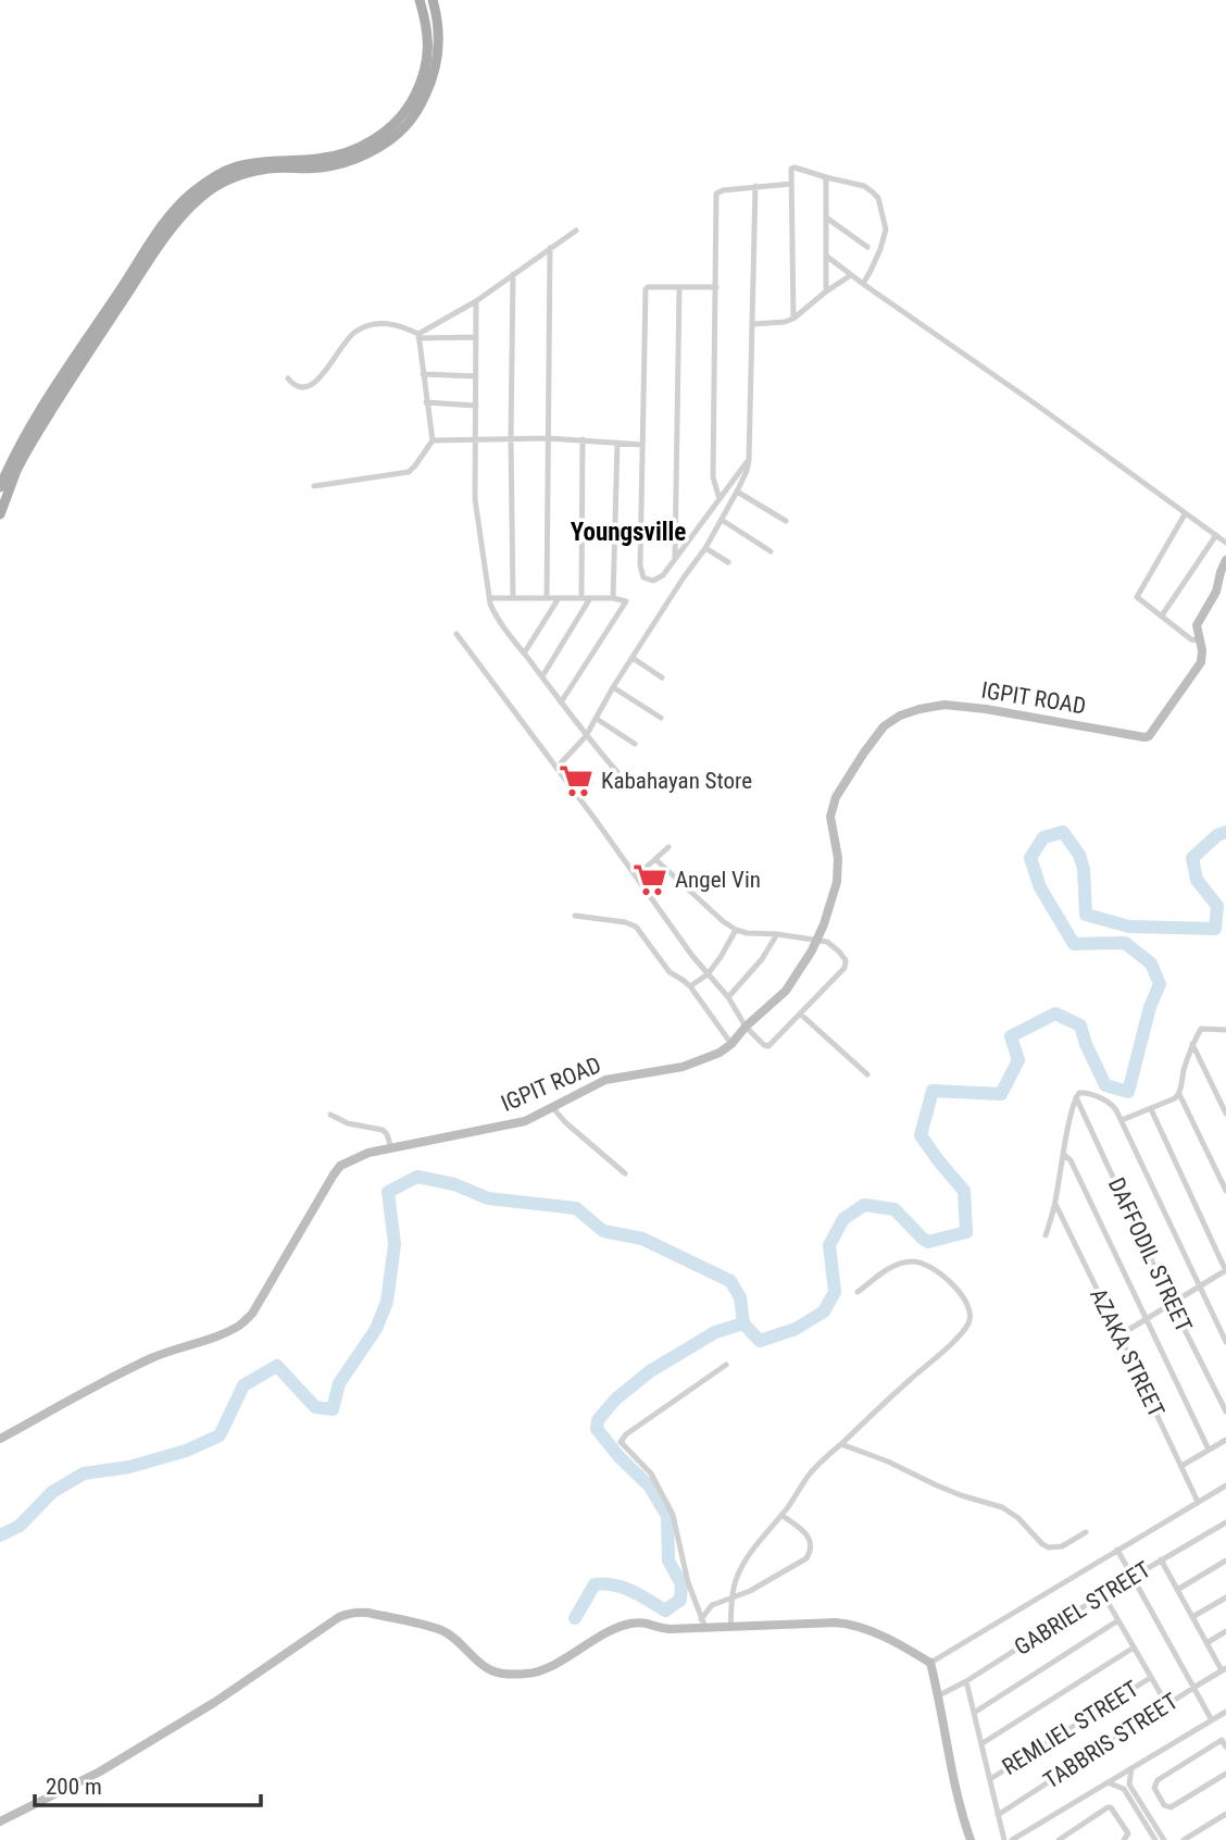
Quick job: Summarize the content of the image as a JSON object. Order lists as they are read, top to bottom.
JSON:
{
  "streets": {
    "street": [
      "IGPIT ROAD",
      "DAFFODIL STREET",
      "AZAKA STREET",
      "GABRIEL STREET",
      "REMLIEL STREET",
      "TABBRIS STREET"
    ]
  },
  "districts": ["Youngsville"],
  "places": {
    "supermarket": ["Kabahayan Store", "Angel Vin"]
  },
  "scale_bar": "200 m"
}
